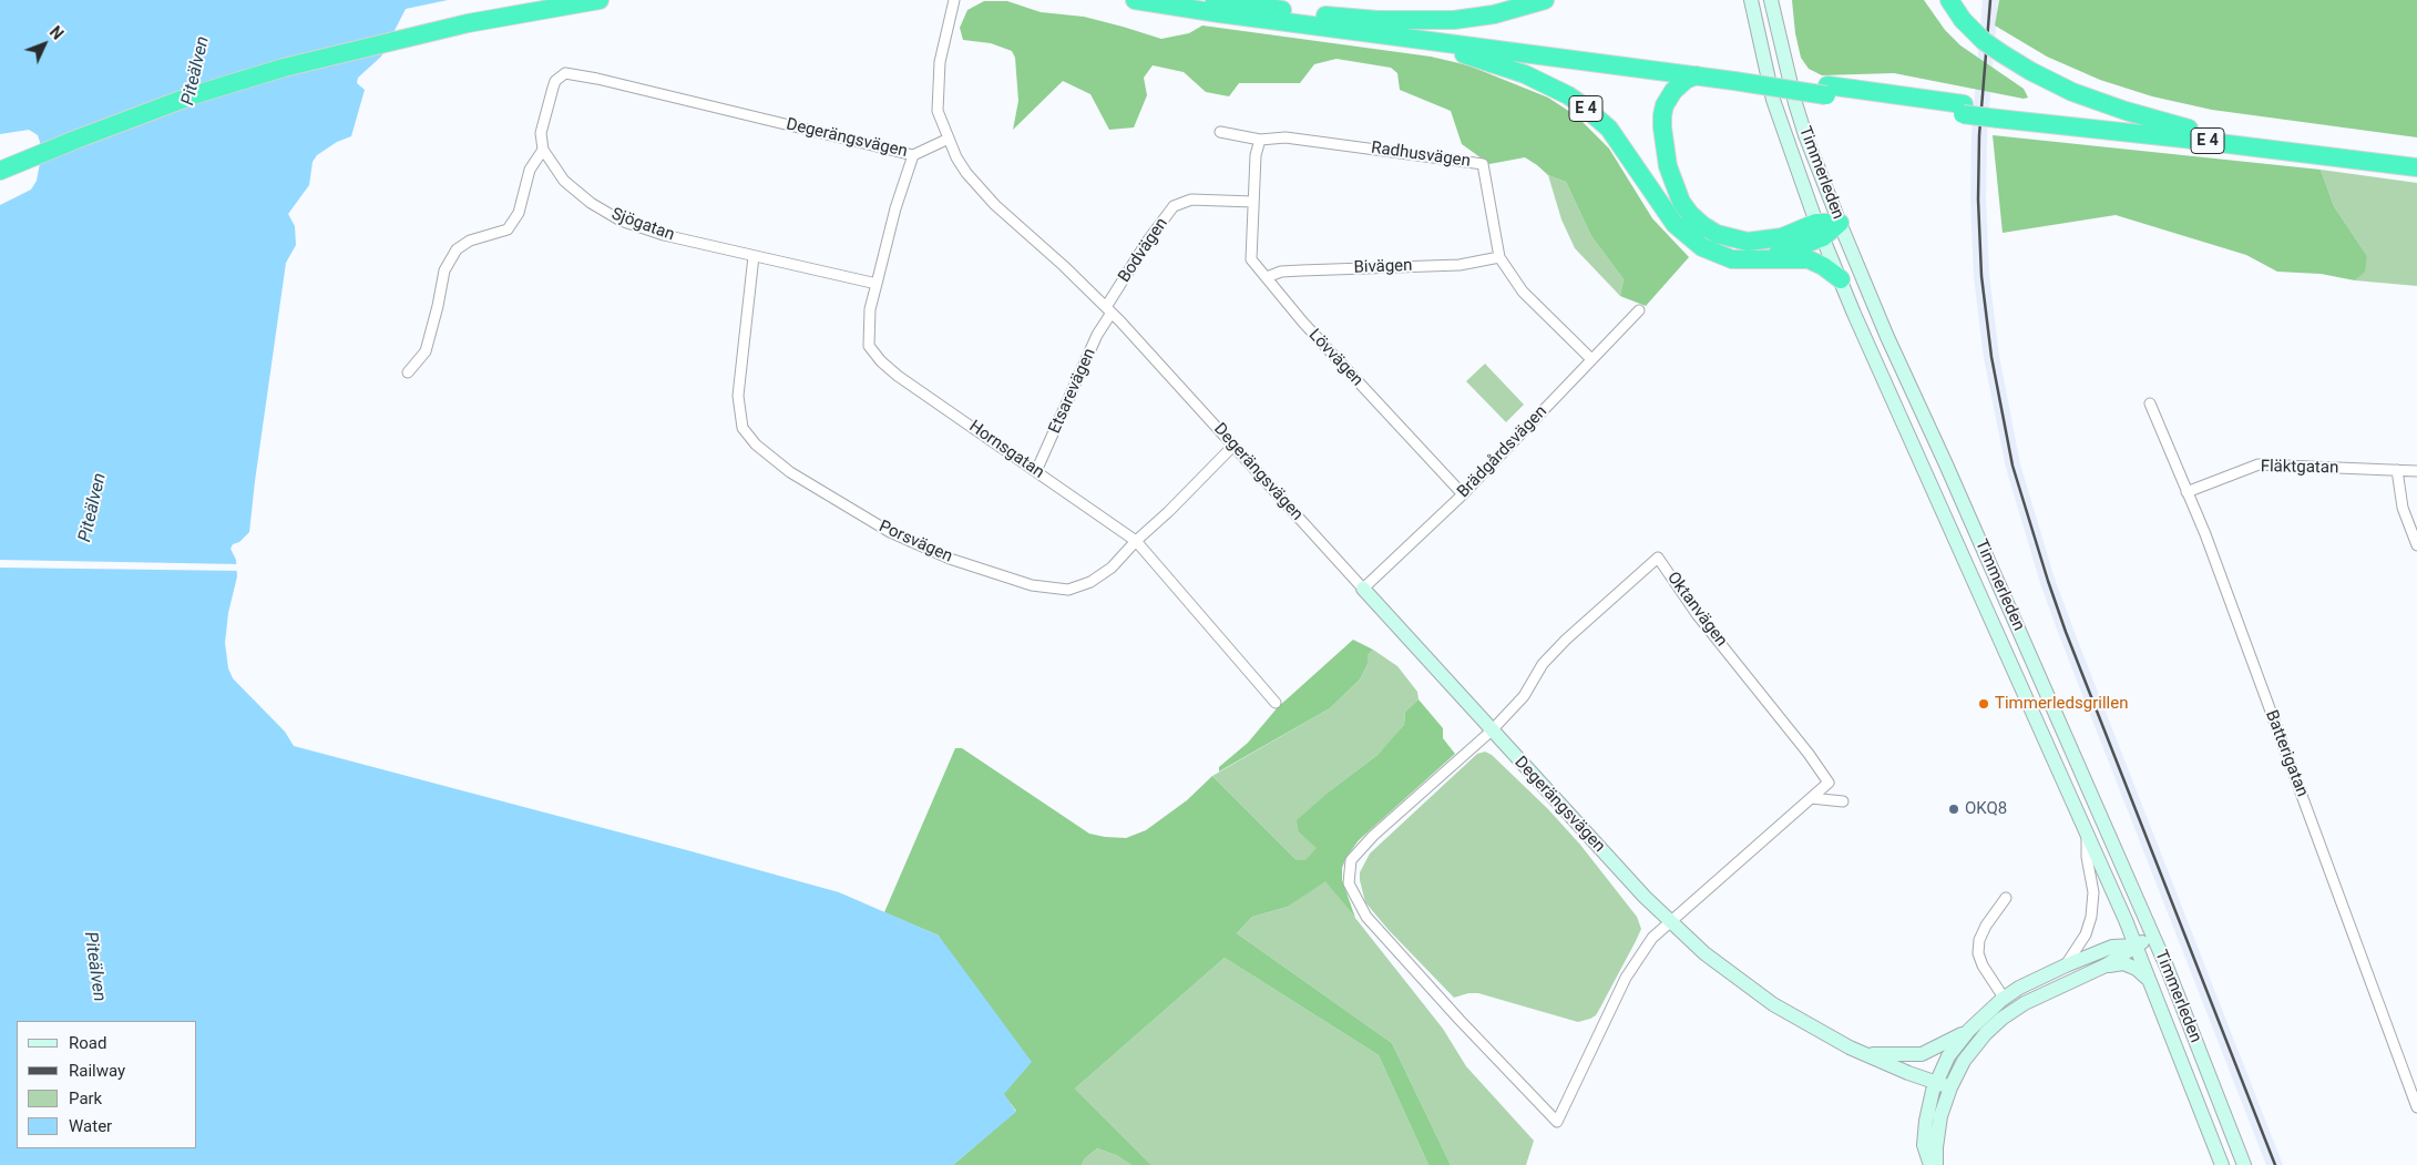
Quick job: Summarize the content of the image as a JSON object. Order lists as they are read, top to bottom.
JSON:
{
  "streets": {
    "highway": ["E 4"],
    "main road": ["Degerängsvägen", "Timmerleden"],
    "street": [
      "Radhusvägen",
      "Sjögatan",
      "Bodvägen",
      "Bivägen",
      "Lövvägen",
      "Etsarevägen",
      "Hornsgatan",
      "Brädgårdsvägen",
      "Fläktgatan",
      "Porsvägen",
      "Oktanvägen",
      "Batterigatan"
    ]
  },
  "crossings": [
    ["E 4", "Timmerleden"],
    ["Degerängsvägen", "Sjögatan"],
    ["Degerängsvägen", "Bodvägen"],
    ["Degerängsvägen", "Etsarevägen"],
    ["Degerängsvägen", "Hornsgatan"],
    ["Degerängsvägen", "Brädgårdsvägen"],
    ["Degerängsvägen", "Porsvägen"],
    ["Degerängsvägen", "Oktanvägen"],
    ["Radhusvägen", "Bivägen"],
    ["Radhusvägen", "Brädgårdsvägen"],
    ["Sjögatan", "Hornsgatan"],
    ["Sjögatan", "Porsvägen"],
    ["Bodvägen", "Lövvägen"],
    ["Bodvägen", "Etsarevägen"],
    ["Bivägen", "Lövvägen"],
    ["Lövvägen", "Brädgårdsvägen"],
    ["Etsarevägen", "Hornsgatan"],
    ["Hornsgatan", "Porsvägen"],
    ["Fläktgatan", "Batterigatan"]
  ],
  "water": ["Piteälven"],
  "places": ["Timmerledsgrillen", "OKQ8"],
  "legend": [
    "Road",
    "Railway",
    "Park",
    "Water"
  ],
  "north": "top right"
}
